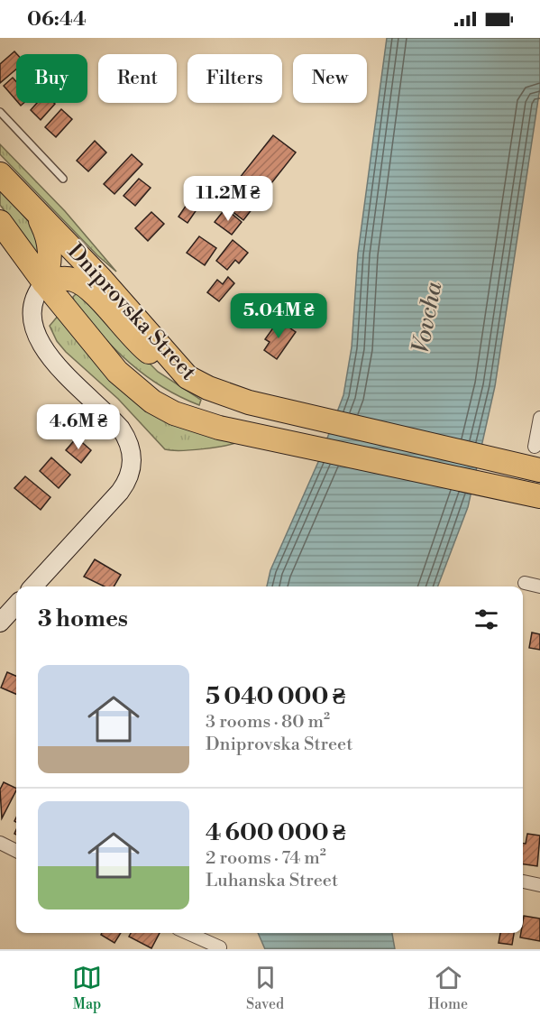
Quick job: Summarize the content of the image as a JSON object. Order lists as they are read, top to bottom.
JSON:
{
  "streets": {
    "highway": ["Dniprovska Street"]
  },
  "water": ["Vovcha"],
  "page": {
    "status": "06:44",
    "chip": [
      "Buy",
      "Rent",
      "Filters",
      "New"
    ],
    "price": ["11.2M ₴", "5.04M ₴", "4.6M ₴"],
    "heading": "3 homes",
    "list": [
      {
        "name": "5 040 000 ₴",
        "note": "3 rooms · 80 m² · Dniprovska Street"
      },
      {
        "name": "4 600 000 ₴",
        "note": "2 rooms · 74 m² · Luhanska Street"
      }
    ],
    "tabs": ["Map", "Saved", "Home"]
  }
}
